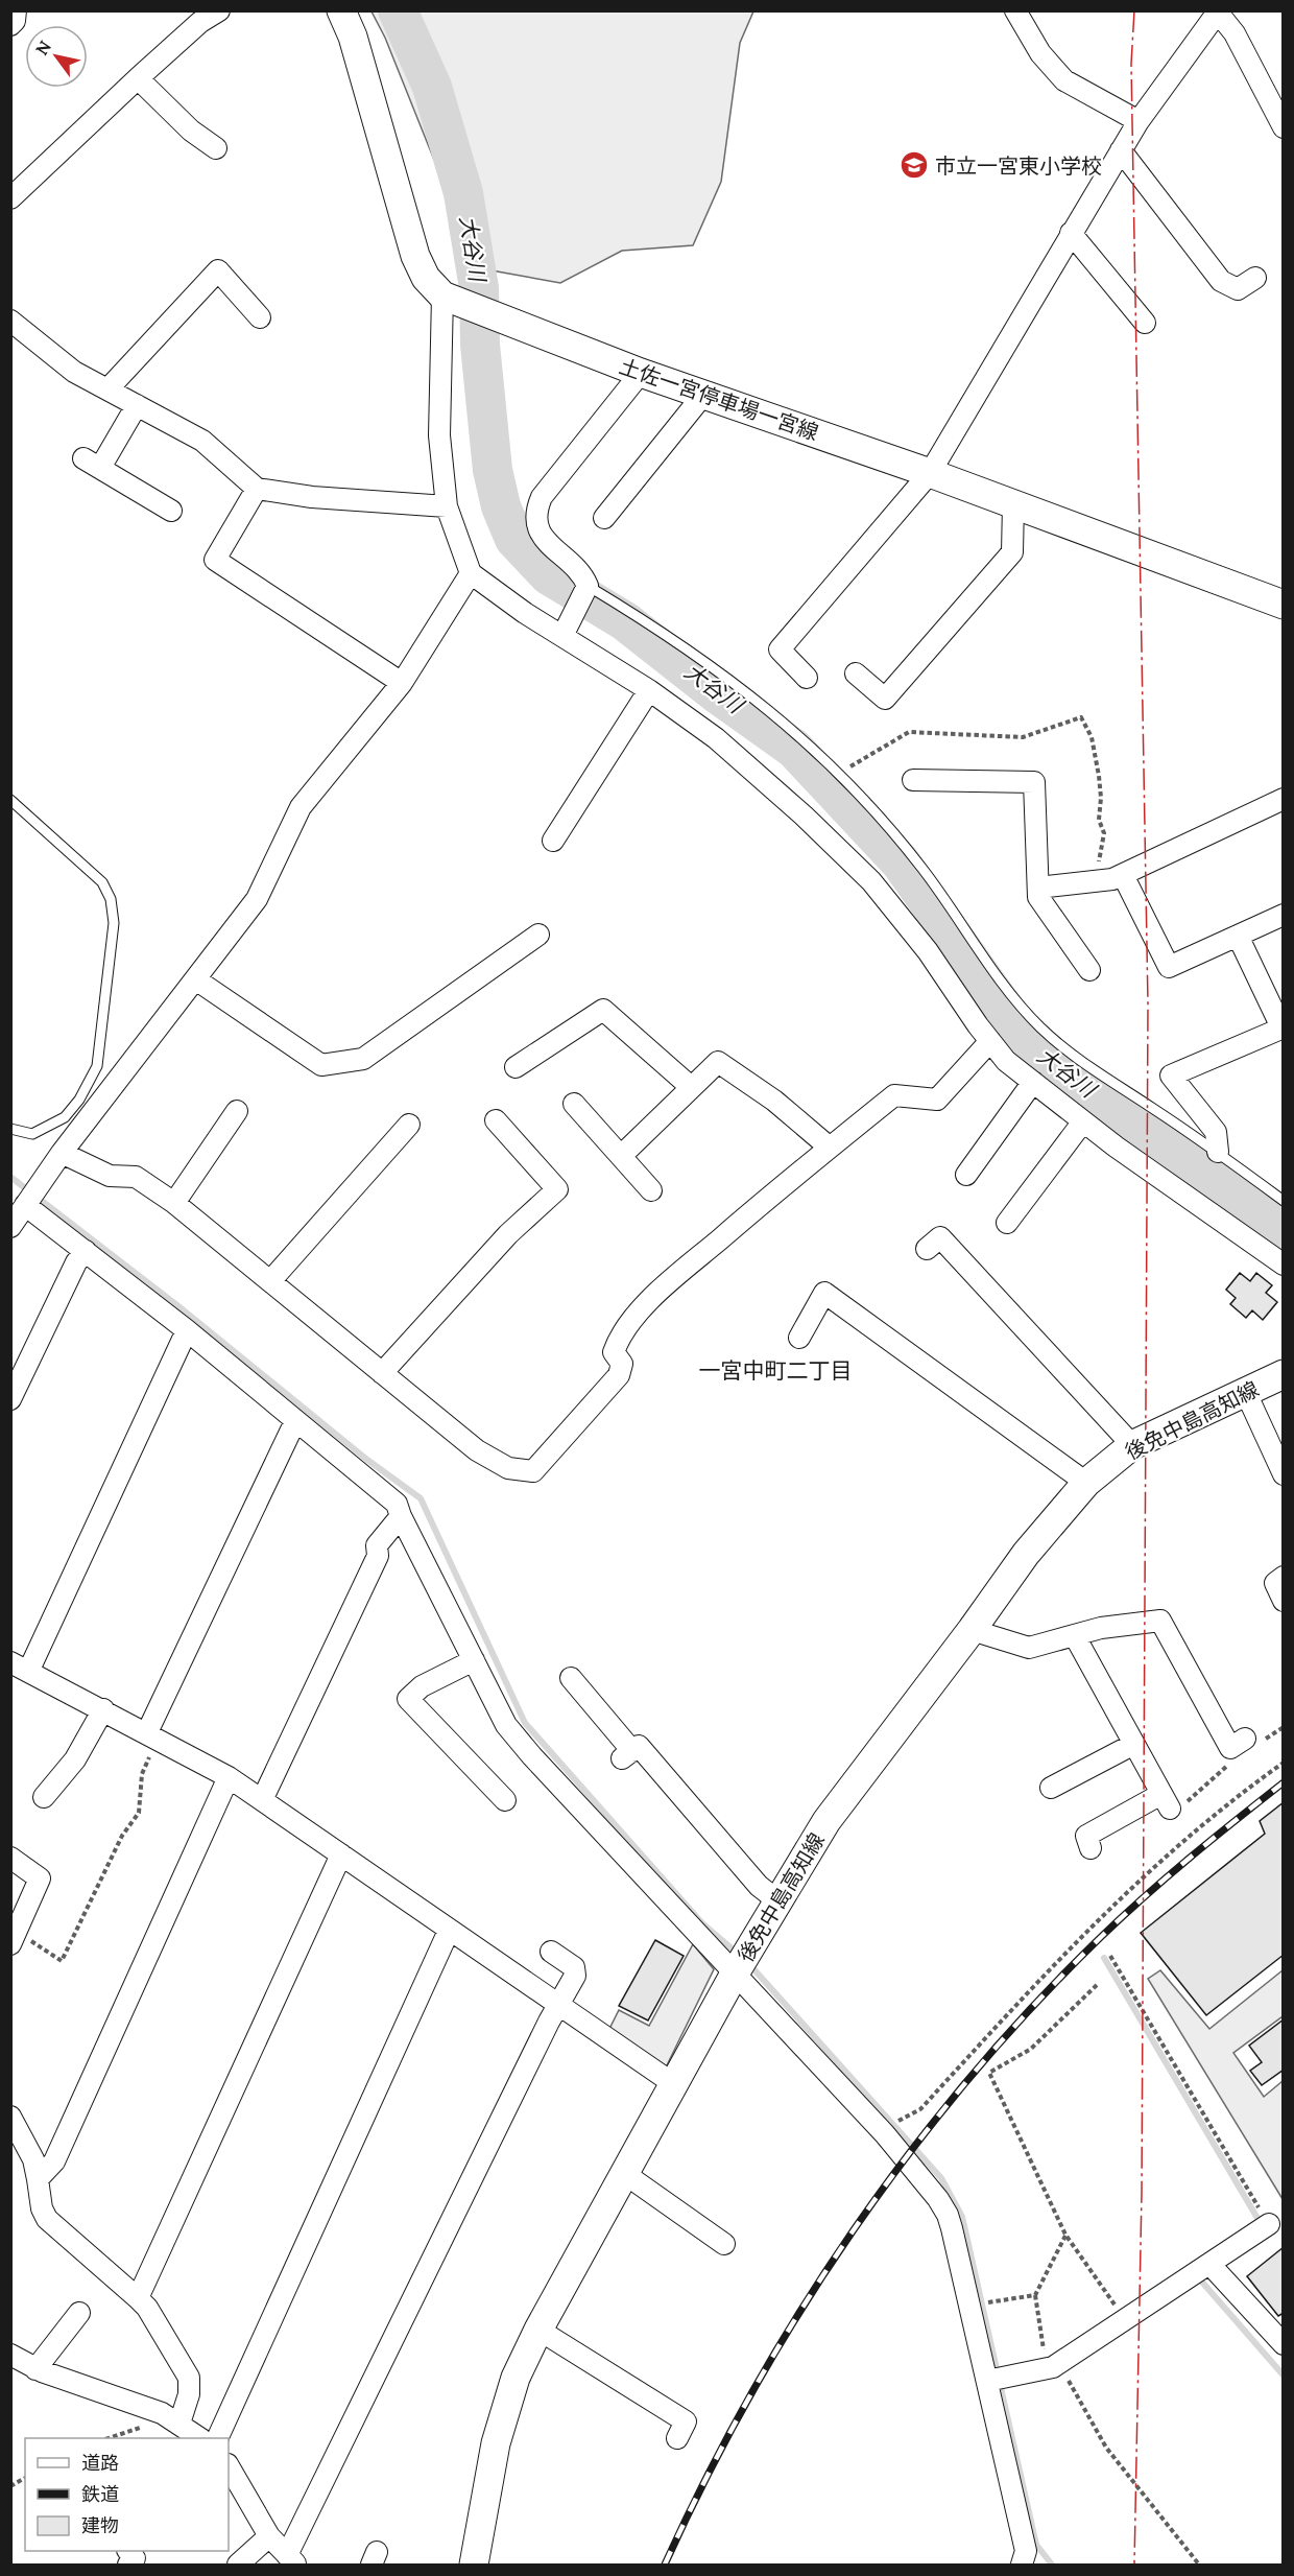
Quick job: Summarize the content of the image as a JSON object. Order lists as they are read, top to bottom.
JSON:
{
  "streets": {
    "main road": ["土佐一宮停車場一宮線", "後免中島高知線"]
  },
  "districts": ["一宮中町二丁目"],
  "water": ["大谷川"],
  "places": {
    "school or university": ["市立一宮東小学校"]
  },
  "legend": ["道路", "鉄道", "建物"],
  "north": "top left"
}
